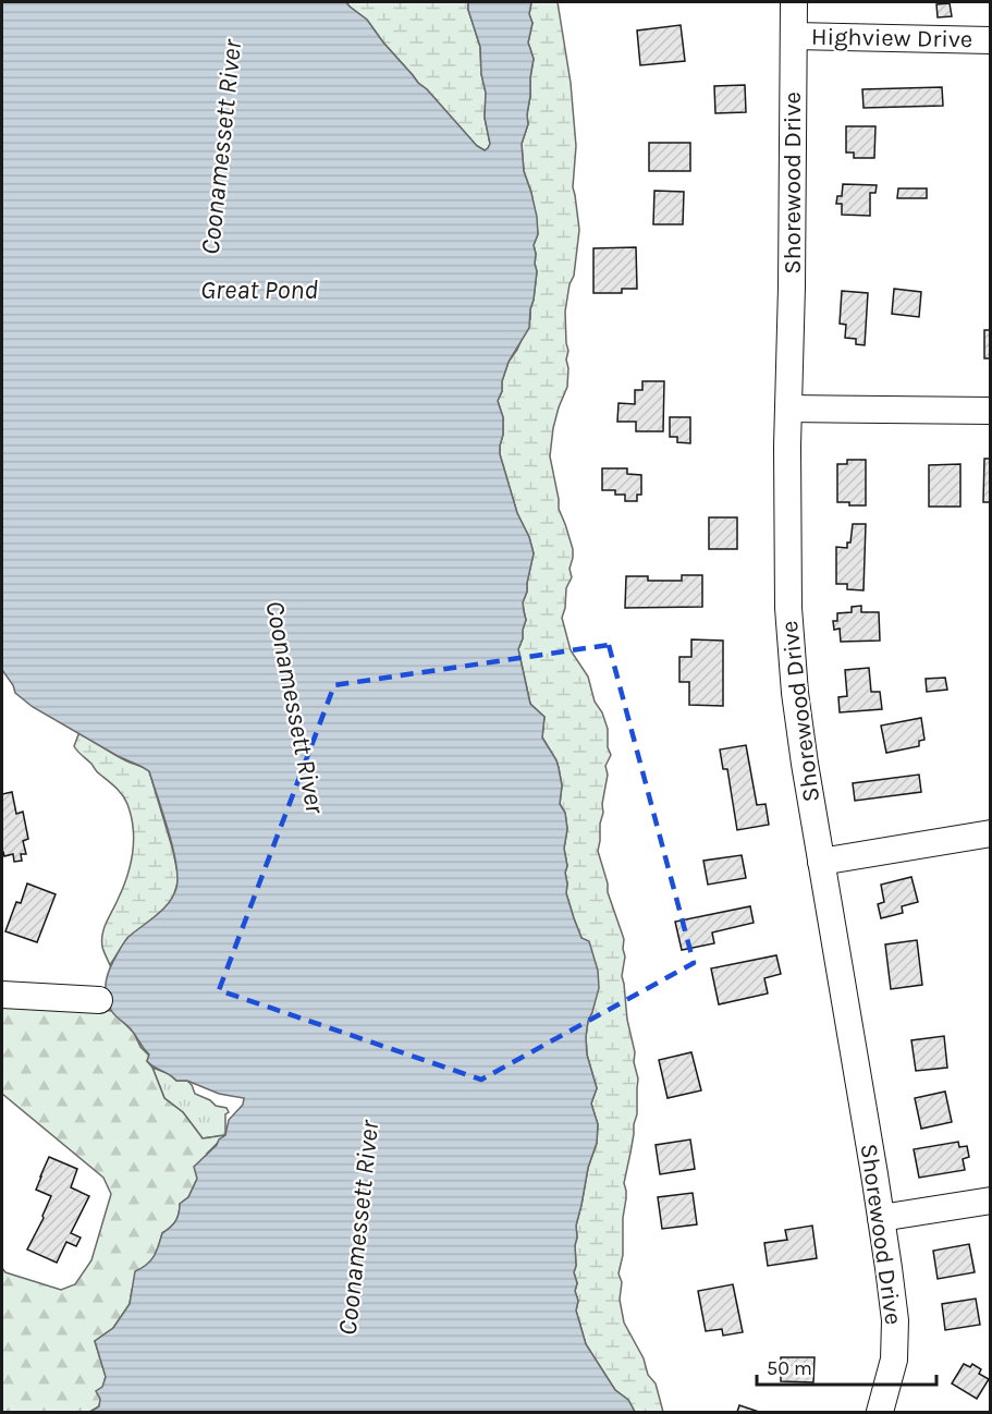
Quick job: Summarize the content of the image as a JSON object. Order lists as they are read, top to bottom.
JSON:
{
  "streets": {
    "street": ["Highview Drive", "Shorewood Drive"]
  },
  "crossings": [
    ["Highview Drive", "Shorewood Drive"]
  ],
  "water": ["Coonamessett River", "Great Pond"],
  "scale_bar": "50 m"
}
